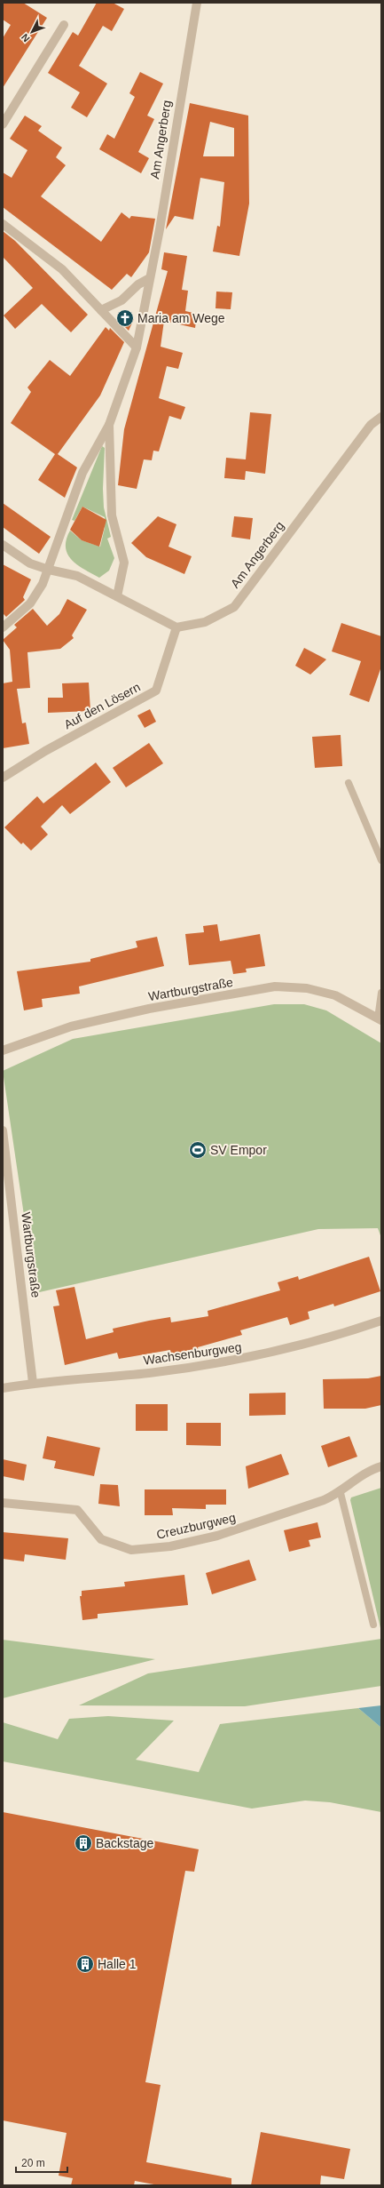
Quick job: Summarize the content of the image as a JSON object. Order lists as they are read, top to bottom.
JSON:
{
  "streets": {
    "street": [
      "Am Angerberg",
      "Auf den Lösern",
      "Wartburgstraße",
      "Wachsenburgweg",
      "Creuzburgweg"
    ]
  },
  "crossings": [
    ["Am Angerberg", "Auf den Lösern"],
    ["Wartburgstraße", "Wachsenburgweg"]
  ],
  "places": {
    "church": ["Maria am Wege"],
    "sports": ["SV Empor"],
    "building": ["Backstage", "Halle 1"]
  },
  "scale_bar": "20 m",
  "north": "bottom left"
}
